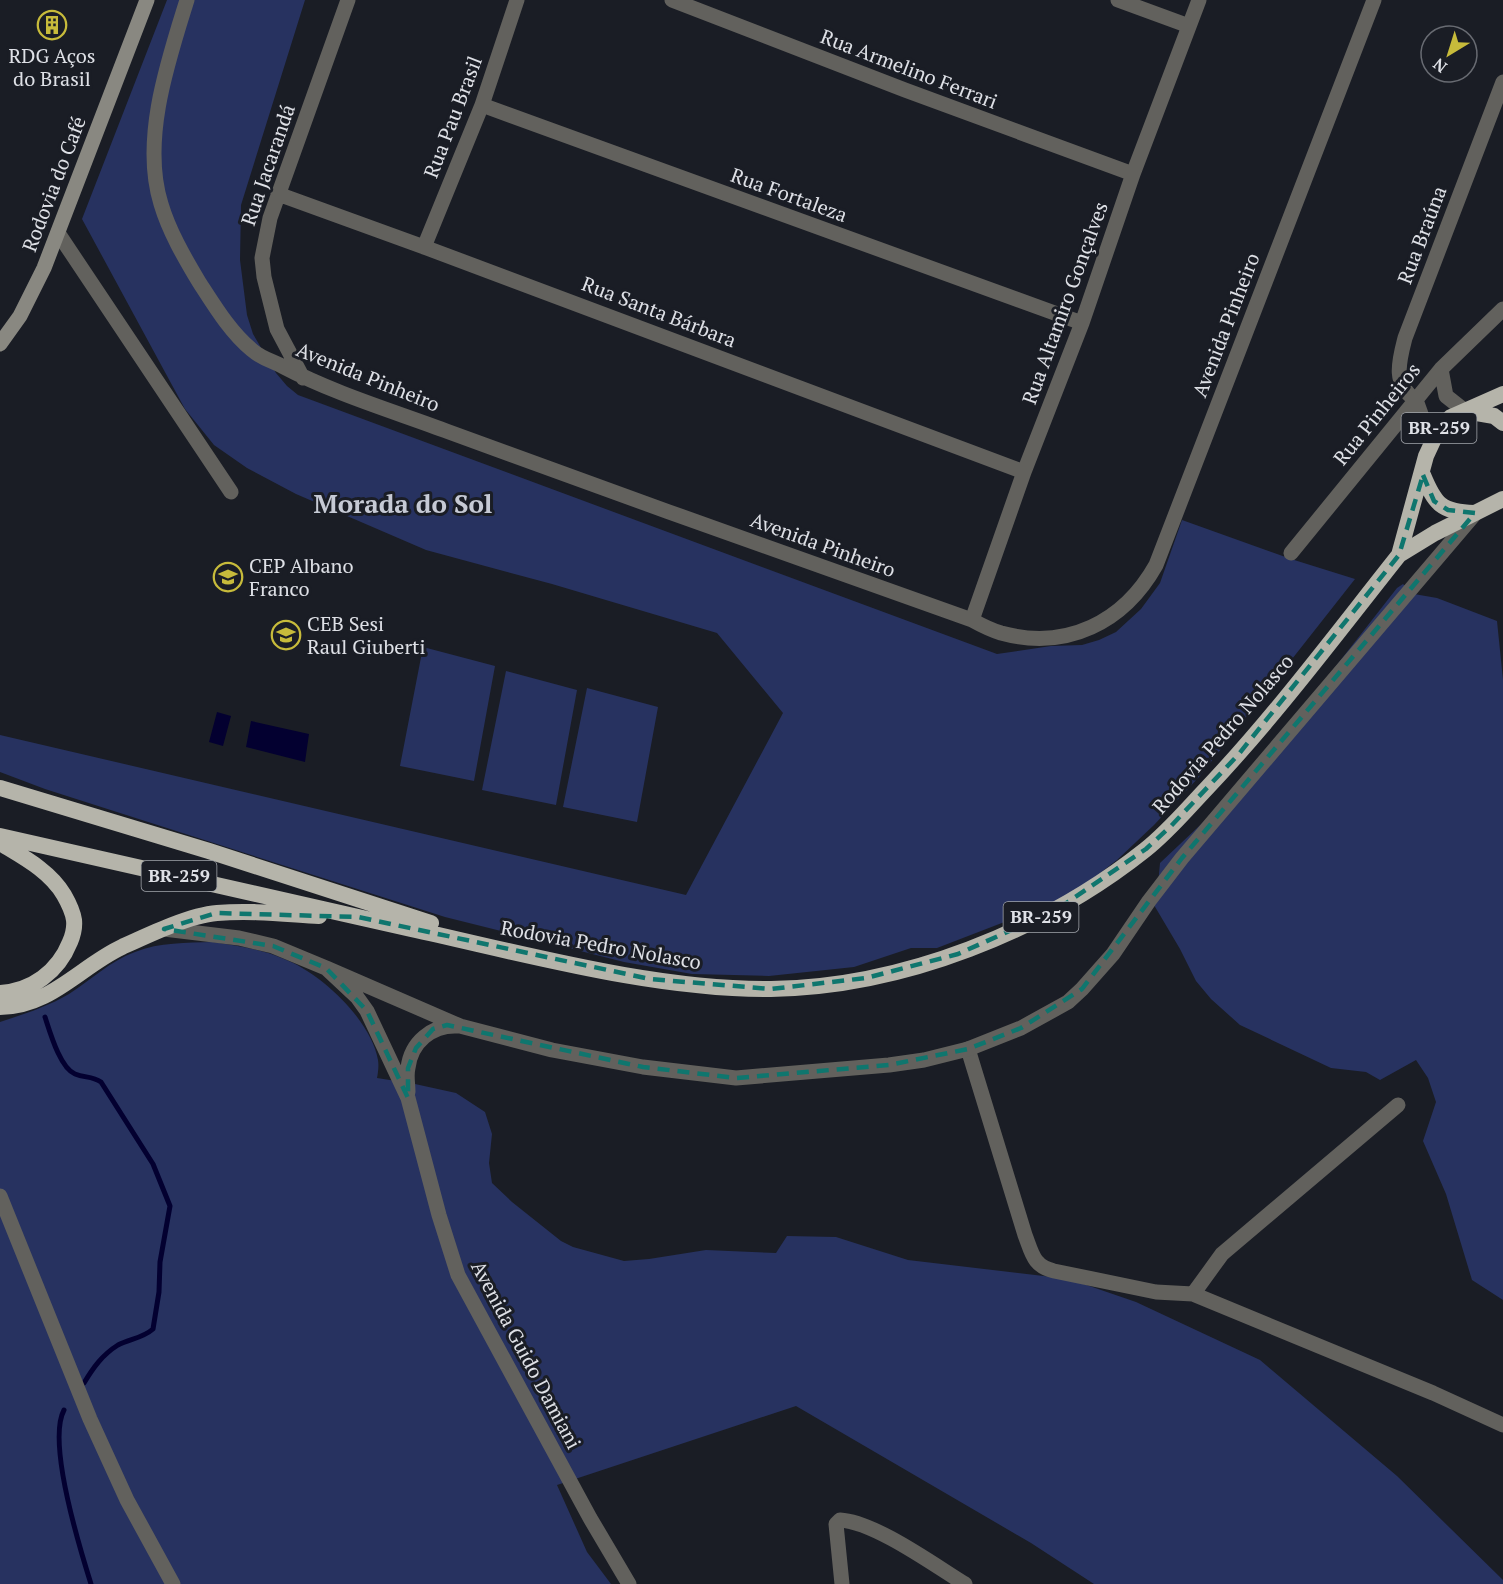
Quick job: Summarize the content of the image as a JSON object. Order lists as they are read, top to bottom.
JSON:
{
  "streets": {
    "highway": ["BR-259", "Rodovia Pedro Nolasco"],
    "main road": ["Rodovia do Café"],
    "street": [
      "Rua Armelino Ferrari",
      "Rua Pau Brasil",
      "Rua Jacarandá",
      "Rua Fortaleza",
      "Rua Braúna",
      "Rua Altamiro Gonçalves",
      "Rua Santa Bárbara",
      "Avenida Pinheiro",
      "Rua Pinheiros",
      "Avenida Guido Damiani"
    ]
  },
  "crossings": [
    ["Rua Armelino Ferrari", "Rua Altamiro Gonçalves"],
    ["Rua Pau Brasil", "Rua Fortaleza"],
    ["Rua Pau Brasil", "Rua Santa Bárbara"],
    ["Rua Jacarandá", "Rua Santa Bárbara"],
    ["Rua Jacarandá", "Avenida Pinheiro"],
    ["Rua Fortaleza", "Rua Altamiro Gonçalves"],
    ["Rua Braúna", "Rua Pinheiros"],
    ["Rua Braúna", "Rodovia Pedro Nolasco"],
    ["Rua Altamiro Gonçalves", "Rua Santa Bárbara"],
    ["Rua Altamiro Gonçalves", "Avenida Pinheiro"]
  ],
  "districts": ["Morada do Sol"],
  "places": {
    "building": ["RDG Aços do Brasil"],
    "school or university": ["CEP Albano Franco", "CEB Sesi Raul Giuberti"]
  },
  "north": "bottom left"
}
